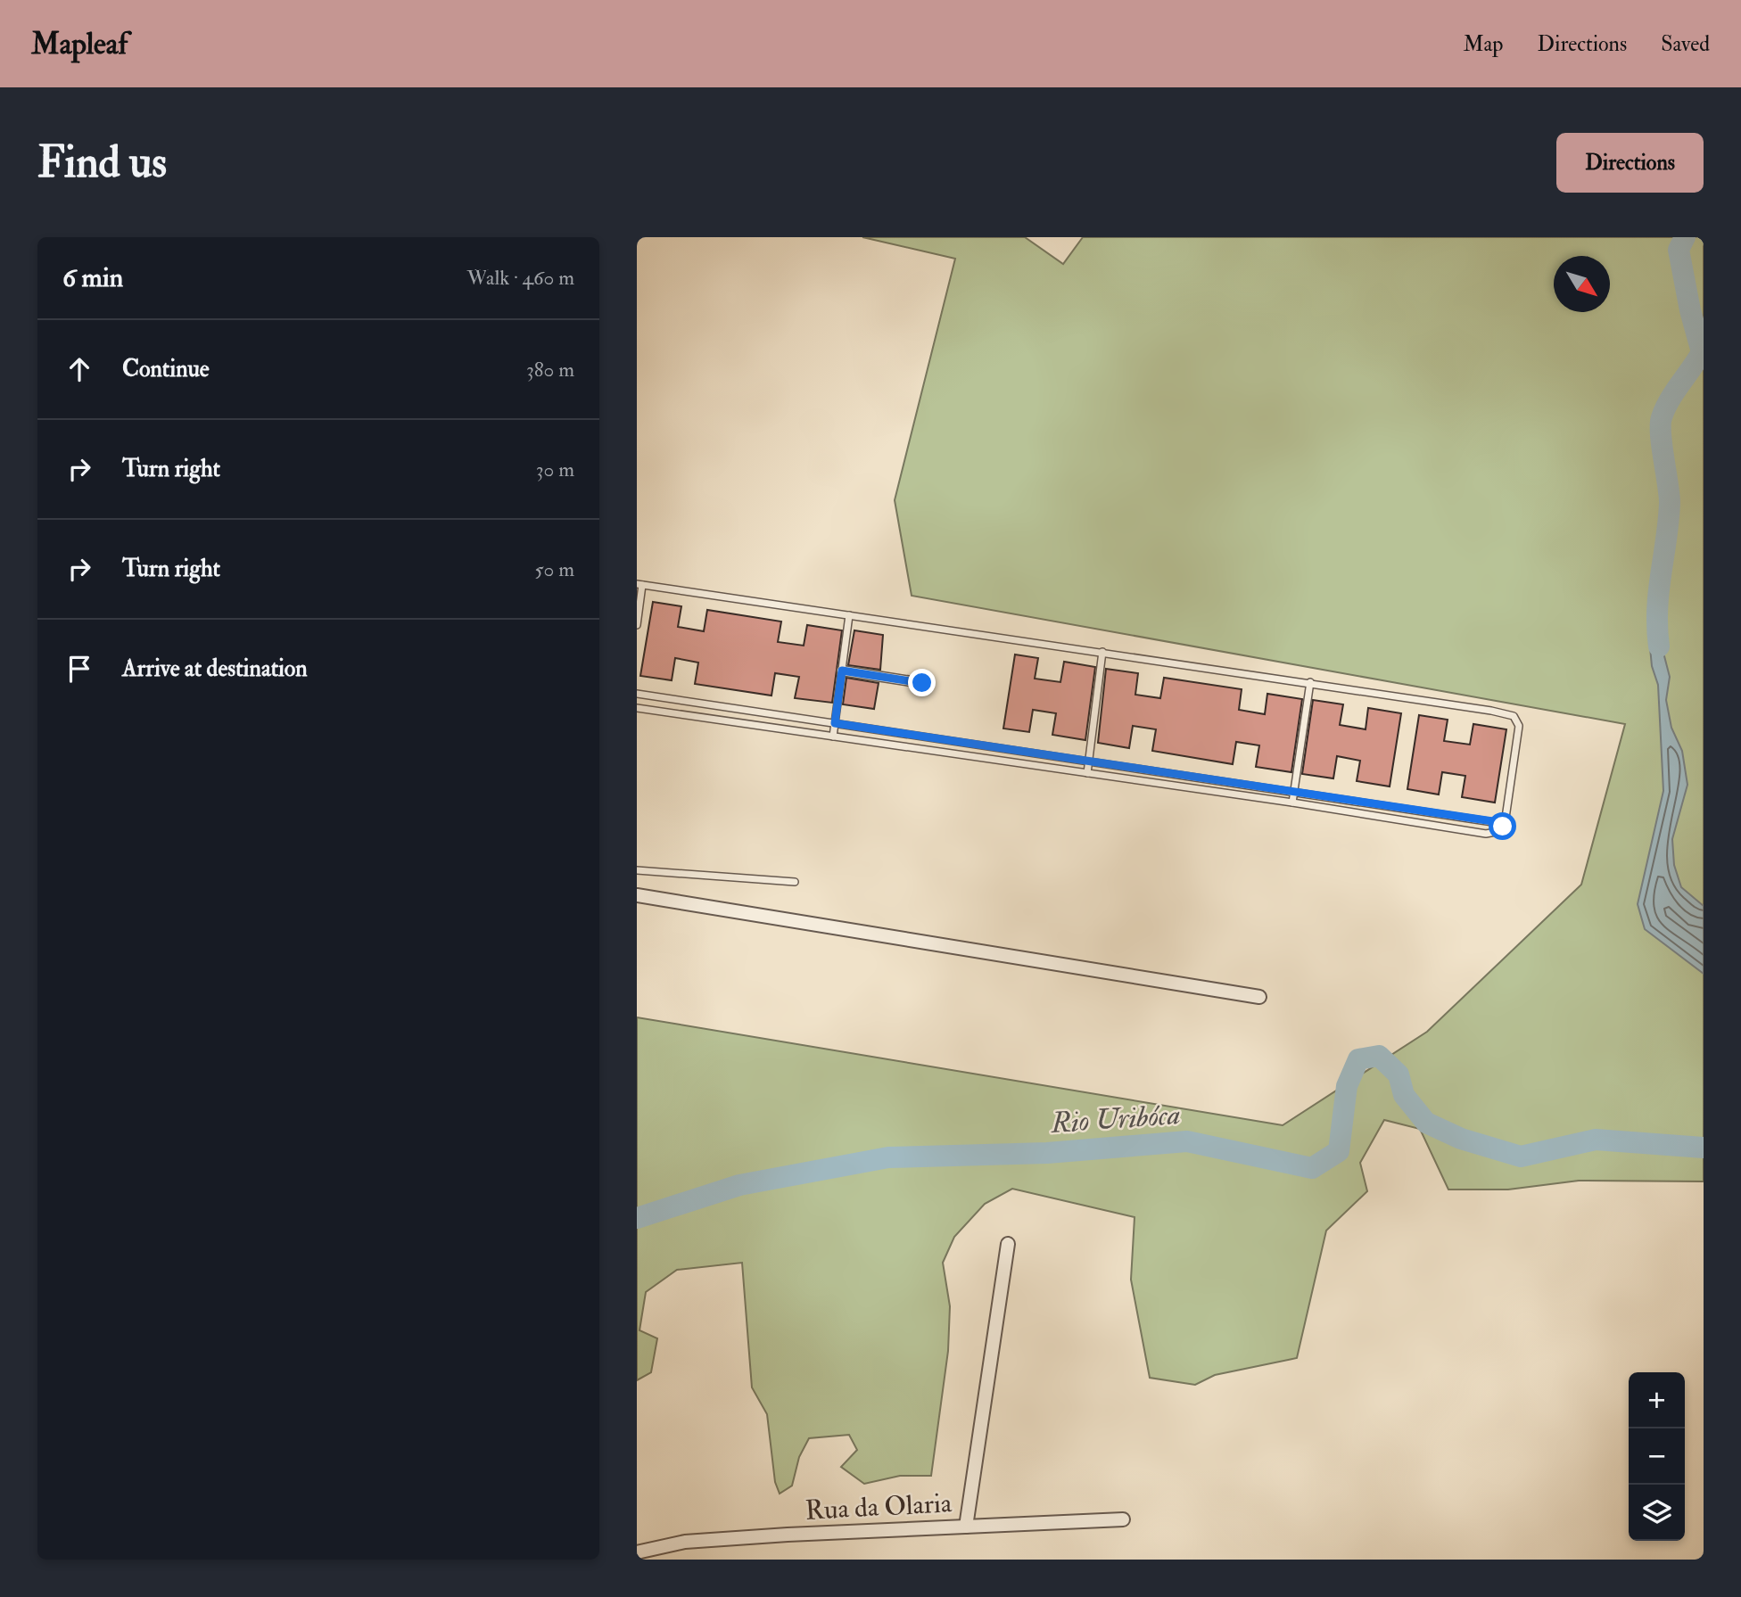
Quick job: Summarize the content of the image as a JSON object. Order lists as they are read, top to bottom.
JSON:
{
  "streets": {
    "street": ["Rua da Olaria"]
  },
  "water": ["Rio Uribóca"],
  "north": "bottom right",
  "page": {
    "header": "Mapleaf",
    "nav": ["Map", "Directions", "Saved"],
    "buttons": "Directions",
    "title": "Find us",
    "heading": ["6 min", "Walk · 460 m"],
    "list": [
      ["Continue", "380 m"],
      ["Turn right", "30 m"],
      ["Turn right", "50 m"],
      "Arrive at destination"
    ],
    "map_buttons": ["+", "−"]
  }
}
